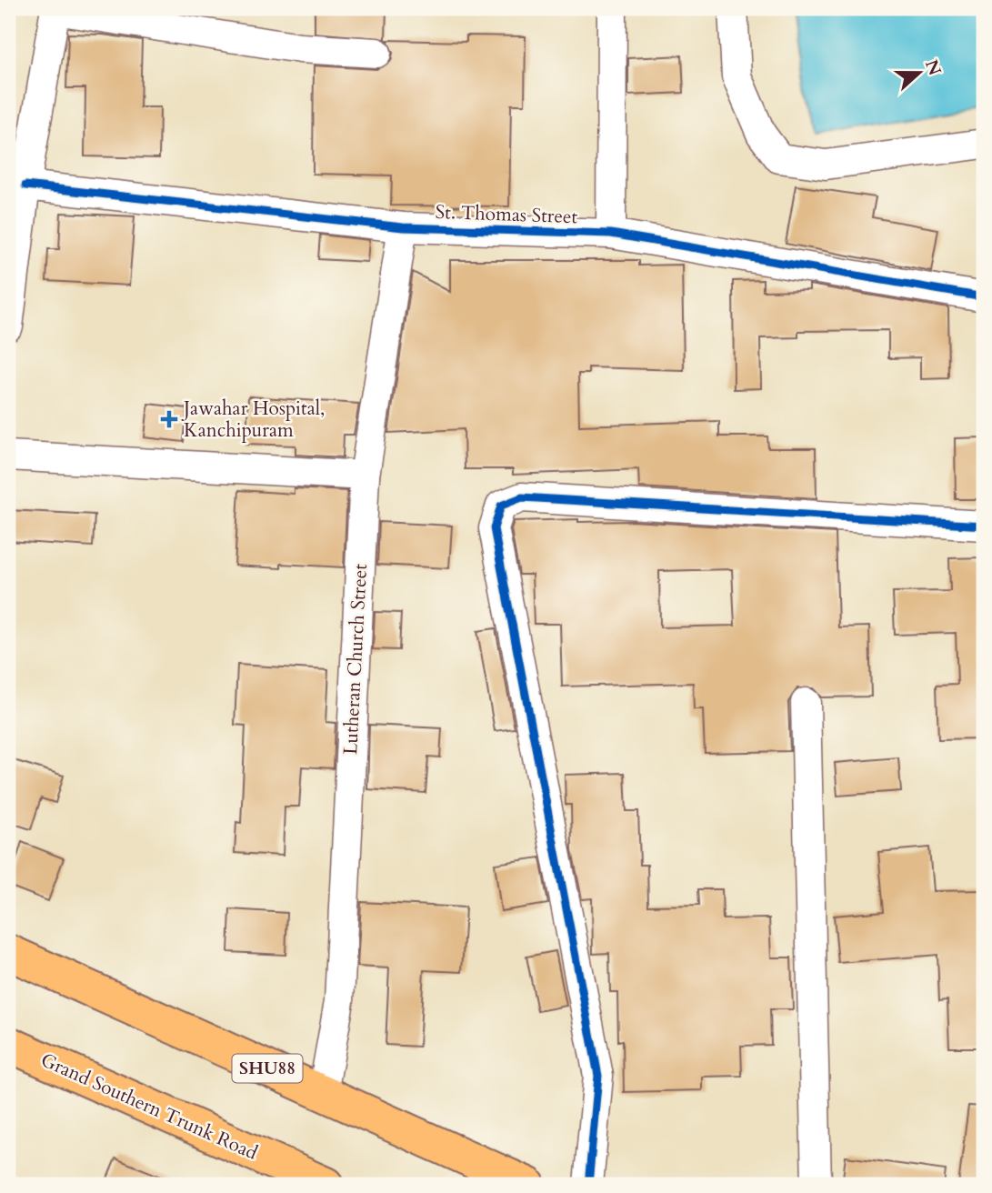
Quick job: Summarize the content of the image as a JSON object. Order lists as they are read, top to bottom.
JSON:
{
  "streets": {
    "main road": ["SHU88", "Grand Southern Trunk Road"],
    "street": ["St. Thomas Street", "Lutheran Church Street"]
  },
  "crossings": [
    ["St. Thomas Street", "Lutheran Church Street"],
    ["Lutheran Church Street", "SHU88"]
  ],
  "places": {
    "health": ["Jawahar Hospital, Kanchipuram"]
  },
  "north": "right"
}
